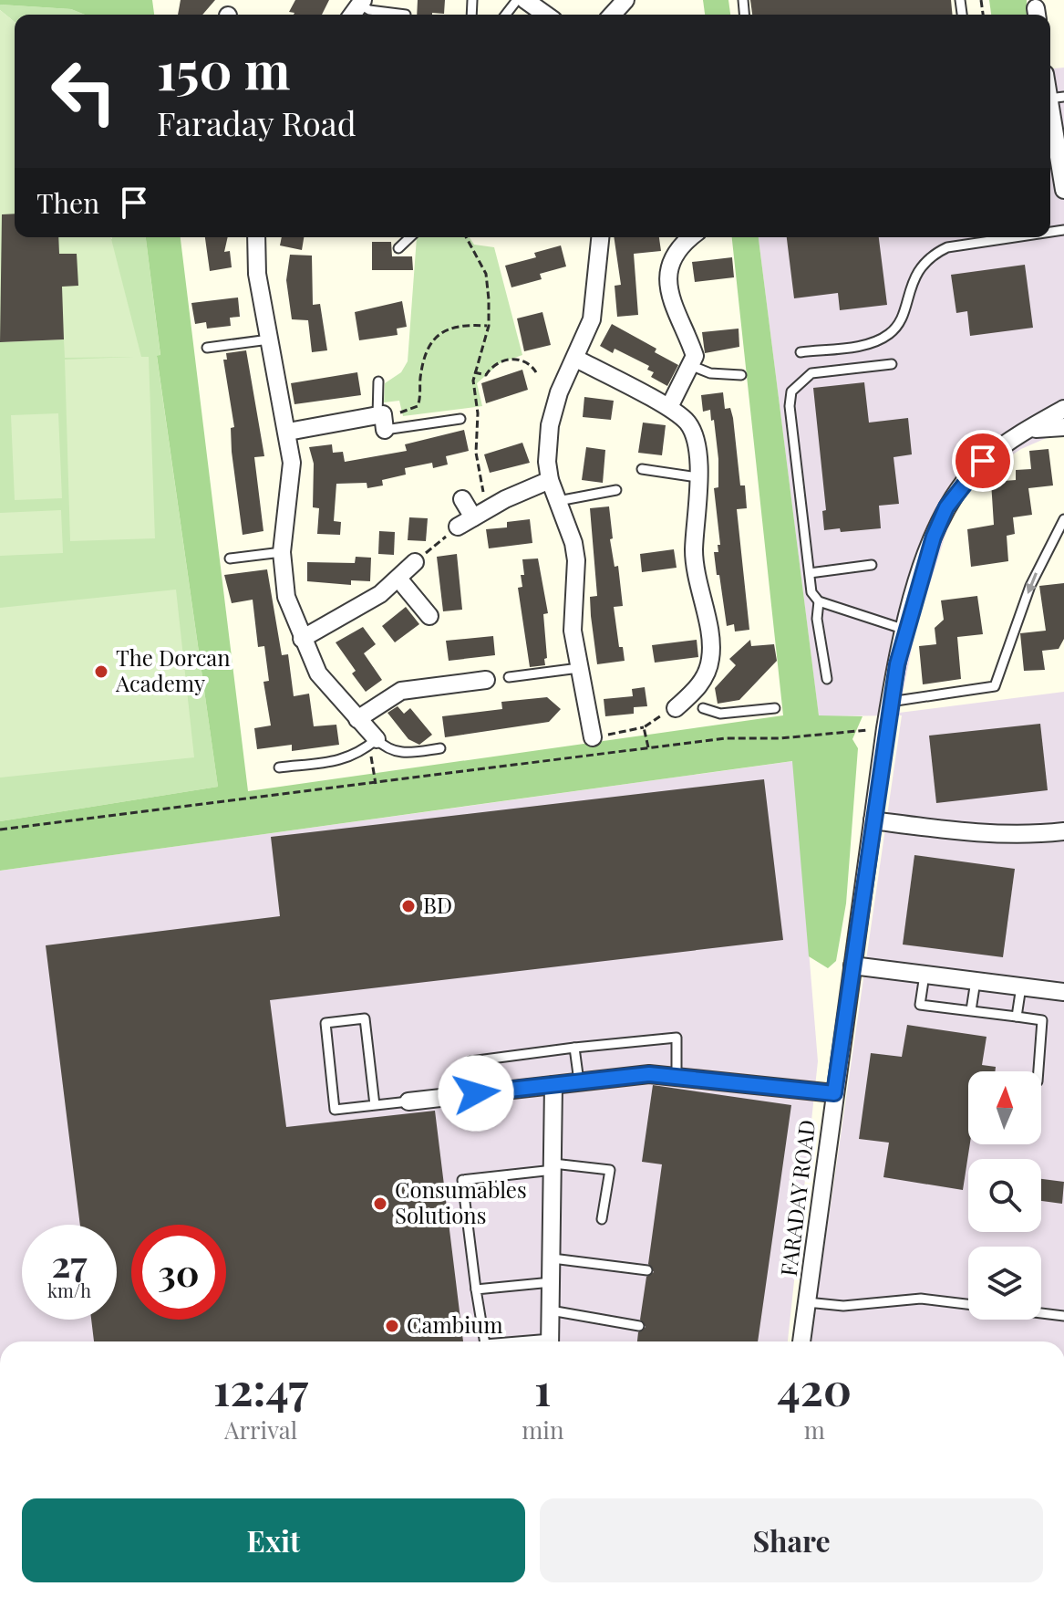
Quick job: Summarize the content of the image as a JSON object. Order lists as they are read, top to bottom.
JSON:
{
  "streets": {
    "street": ["FARADAY ROAD"]
  },
  "places": [
    "The Dorcan Academy",
    "BD",
    "Consumables Solutions",
    "Cambium"
  ],
  "north": "top",
  "page": {
    "turn": ["150 m", "Faraday Road"],
    "then": "Then",
    "speed": "27 km/h",
    "limit": "30",
    "eta": [
      "12:47",
      "Arrival",
      "1",
      "min",
      "420",
      "m"
    ],
    "buttons": ["Exit", "Share"]
  }
}
